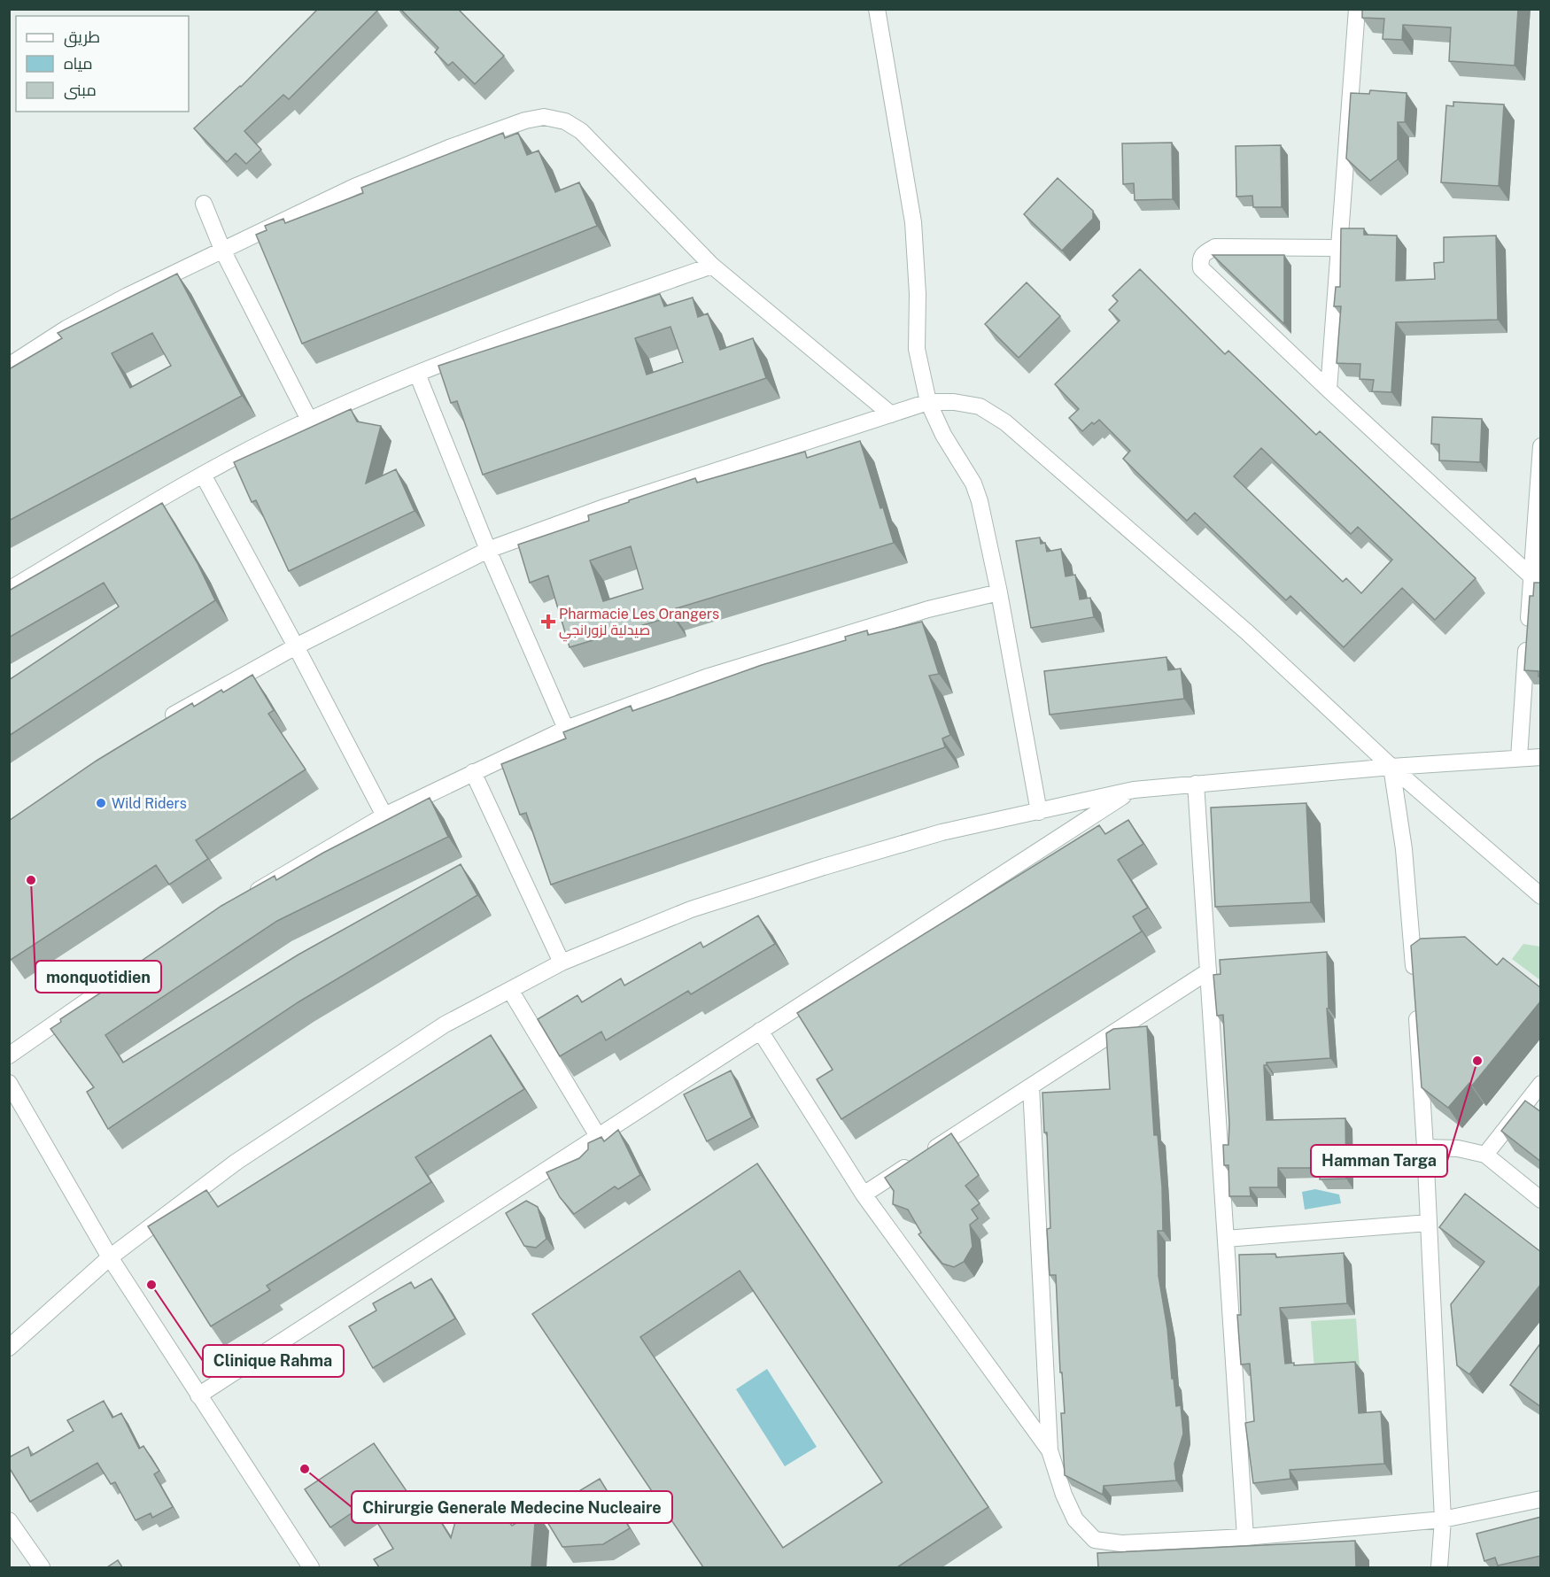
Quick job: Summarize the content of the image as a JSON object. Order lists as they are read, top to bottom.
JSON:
{
  "places": {
    "health": ["Pharmacie Les Orangers صيدلية لزورانجي"],
    "other": [
      "Wild Riders",
      "monquotidien",
      "Hamman Targa",
      "Clinique Rahma",
      "Chirurgie Generale Medecine Nucleaire"
    ]
  },
  "legend": ["طريق", "مياه", "مبنى"]
}
